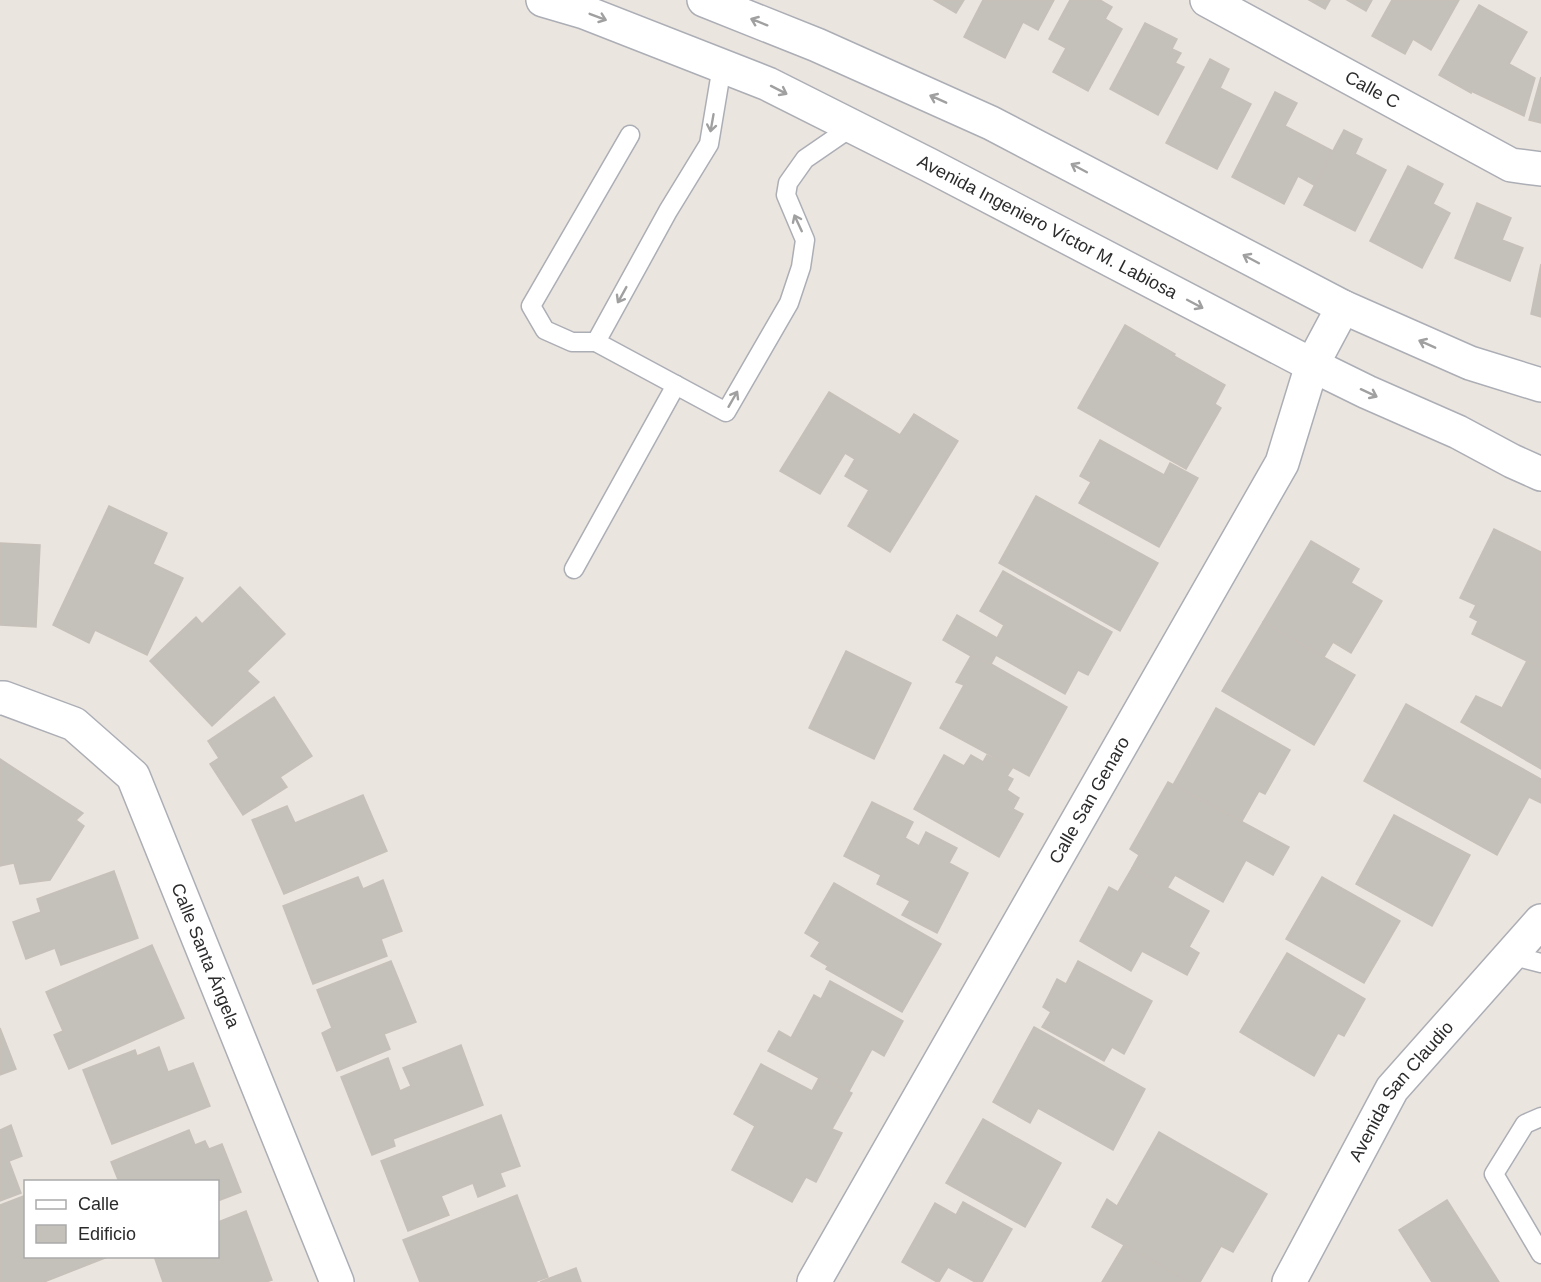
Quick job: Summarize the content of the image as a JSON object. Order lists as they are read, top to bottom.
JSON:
{
  "streets": {
    "street": [
      "Calle C",
      "Avenida Ingeniero Víctor M. Labiosa",
      "Calle San Genaro",
      "Calle Santa Ángela",
      "Avenida San Claudio"
    ]
  },
  "crossings": [
    ["Avenida Ingeniero Víctor M. Labiosa", "Calle San Genaro"]
  ],
  "legend": ["Calle", "Edificio"]
}
